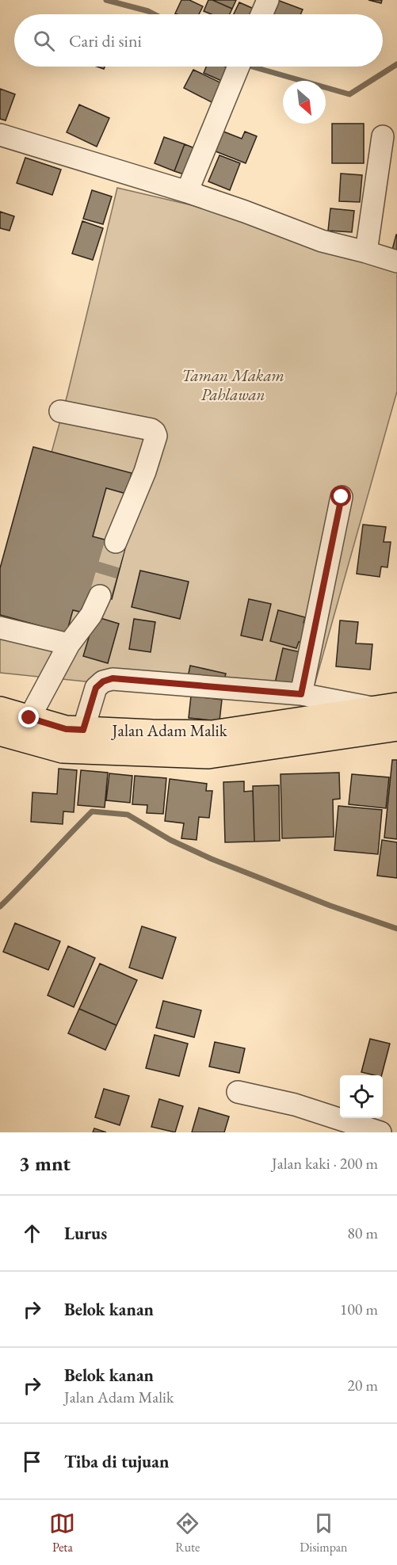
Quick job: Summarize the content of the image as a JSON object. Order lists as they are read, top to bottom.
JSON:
{
  "streets": {
    "main road": ["Jalan Adam Malik"]
  },
  "parks": ["Taman Makam Pahlawan"],
  "north": "bottom right",
  "page": {
    "search": "Cari di sini",
    "heading": ["3 mnt", "Jalan kaki · 200 m"],
    "list": [
      ["Lurus", "80 m"],
      ["Belok kanan", "100 m"],
      ["Belok kanan", "Jalan Adam Malik", "20 m"],
      "Tiba di tujuan"
    ],
    "nav": ["Peta", "Rute", "Disimpan"]
  }
}
